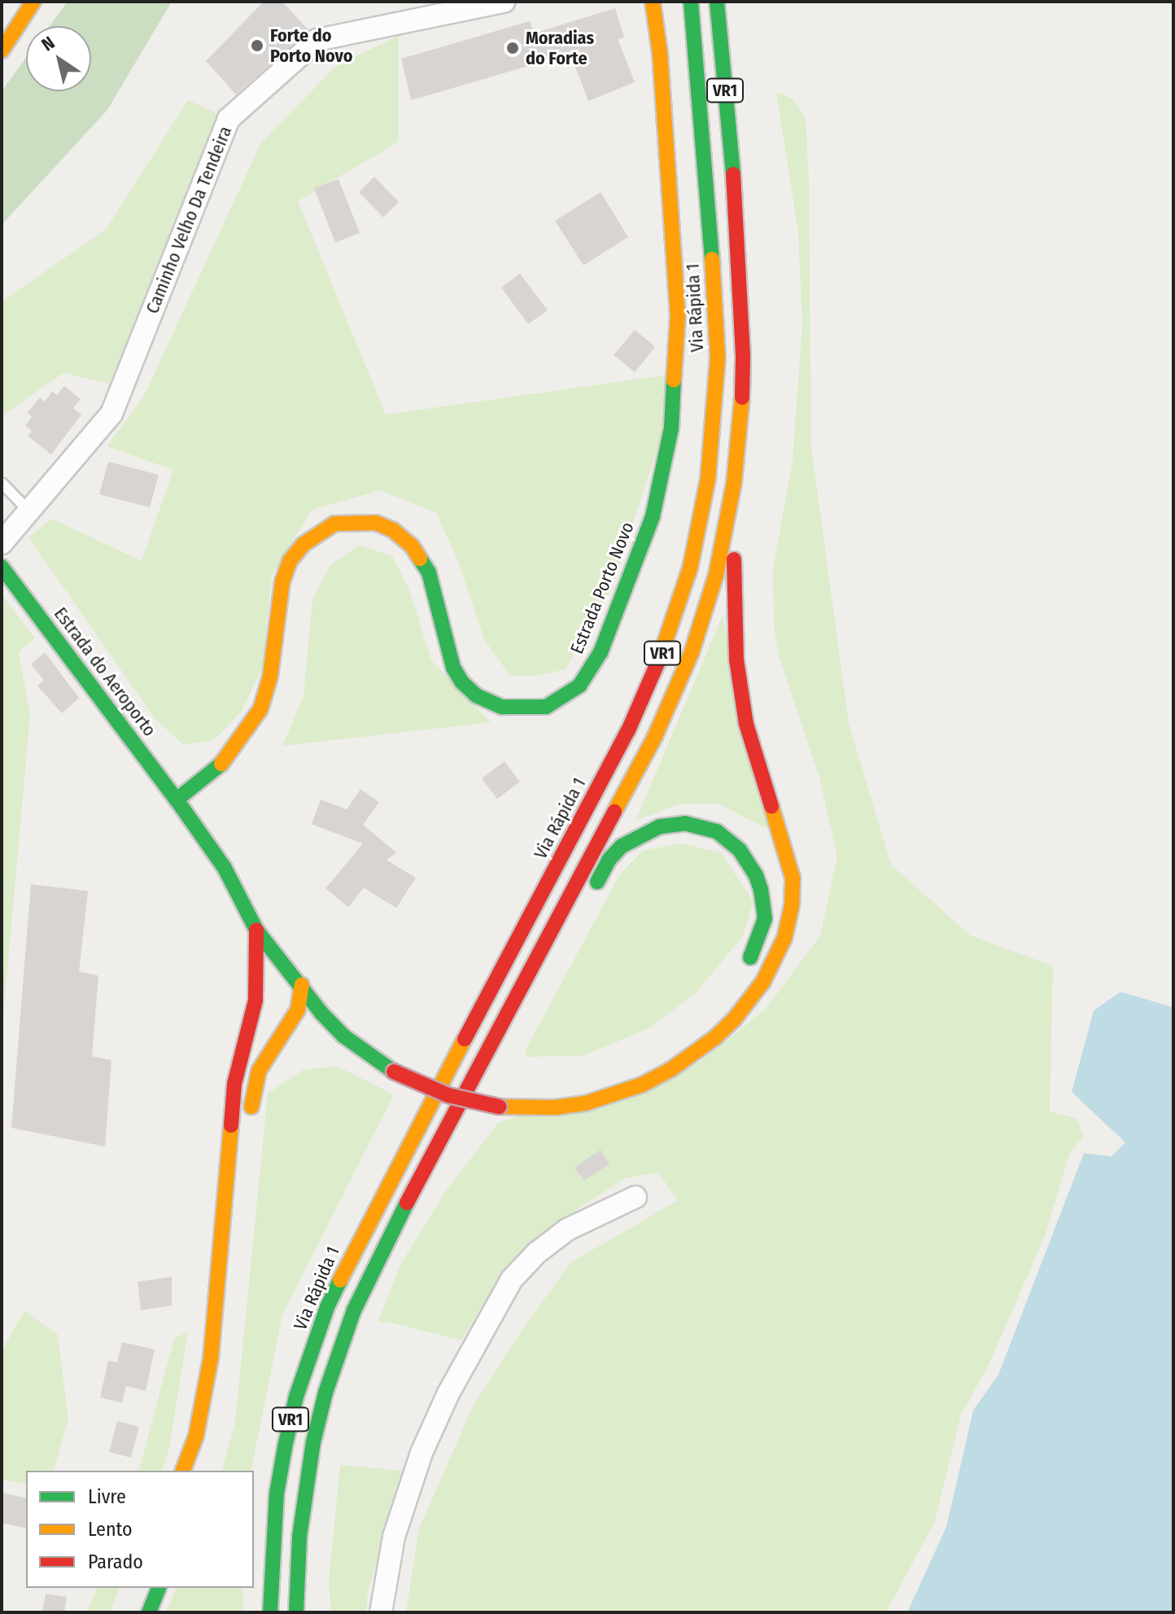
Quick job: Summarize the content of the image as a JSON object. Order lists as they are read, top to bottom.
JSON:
{
  "streets": {
    "main road": [
      "VR1",
      "Via Rápida 1",
      "Estrada Porto Novo",
      "Estrada do Aeroporto"
    ],
    "street": ["Caminho Velho Da Tendeira"]
  },
  "crossings": [
    ["Estrada Porto Novo", "Estrada do Aeroporto"]
  ],
  "places": ["Forte do Porto Novo", "Moradias do Forte"],
  "legend": ["Livre", "Lento", "Parado"],
  "north": "top left"
}
